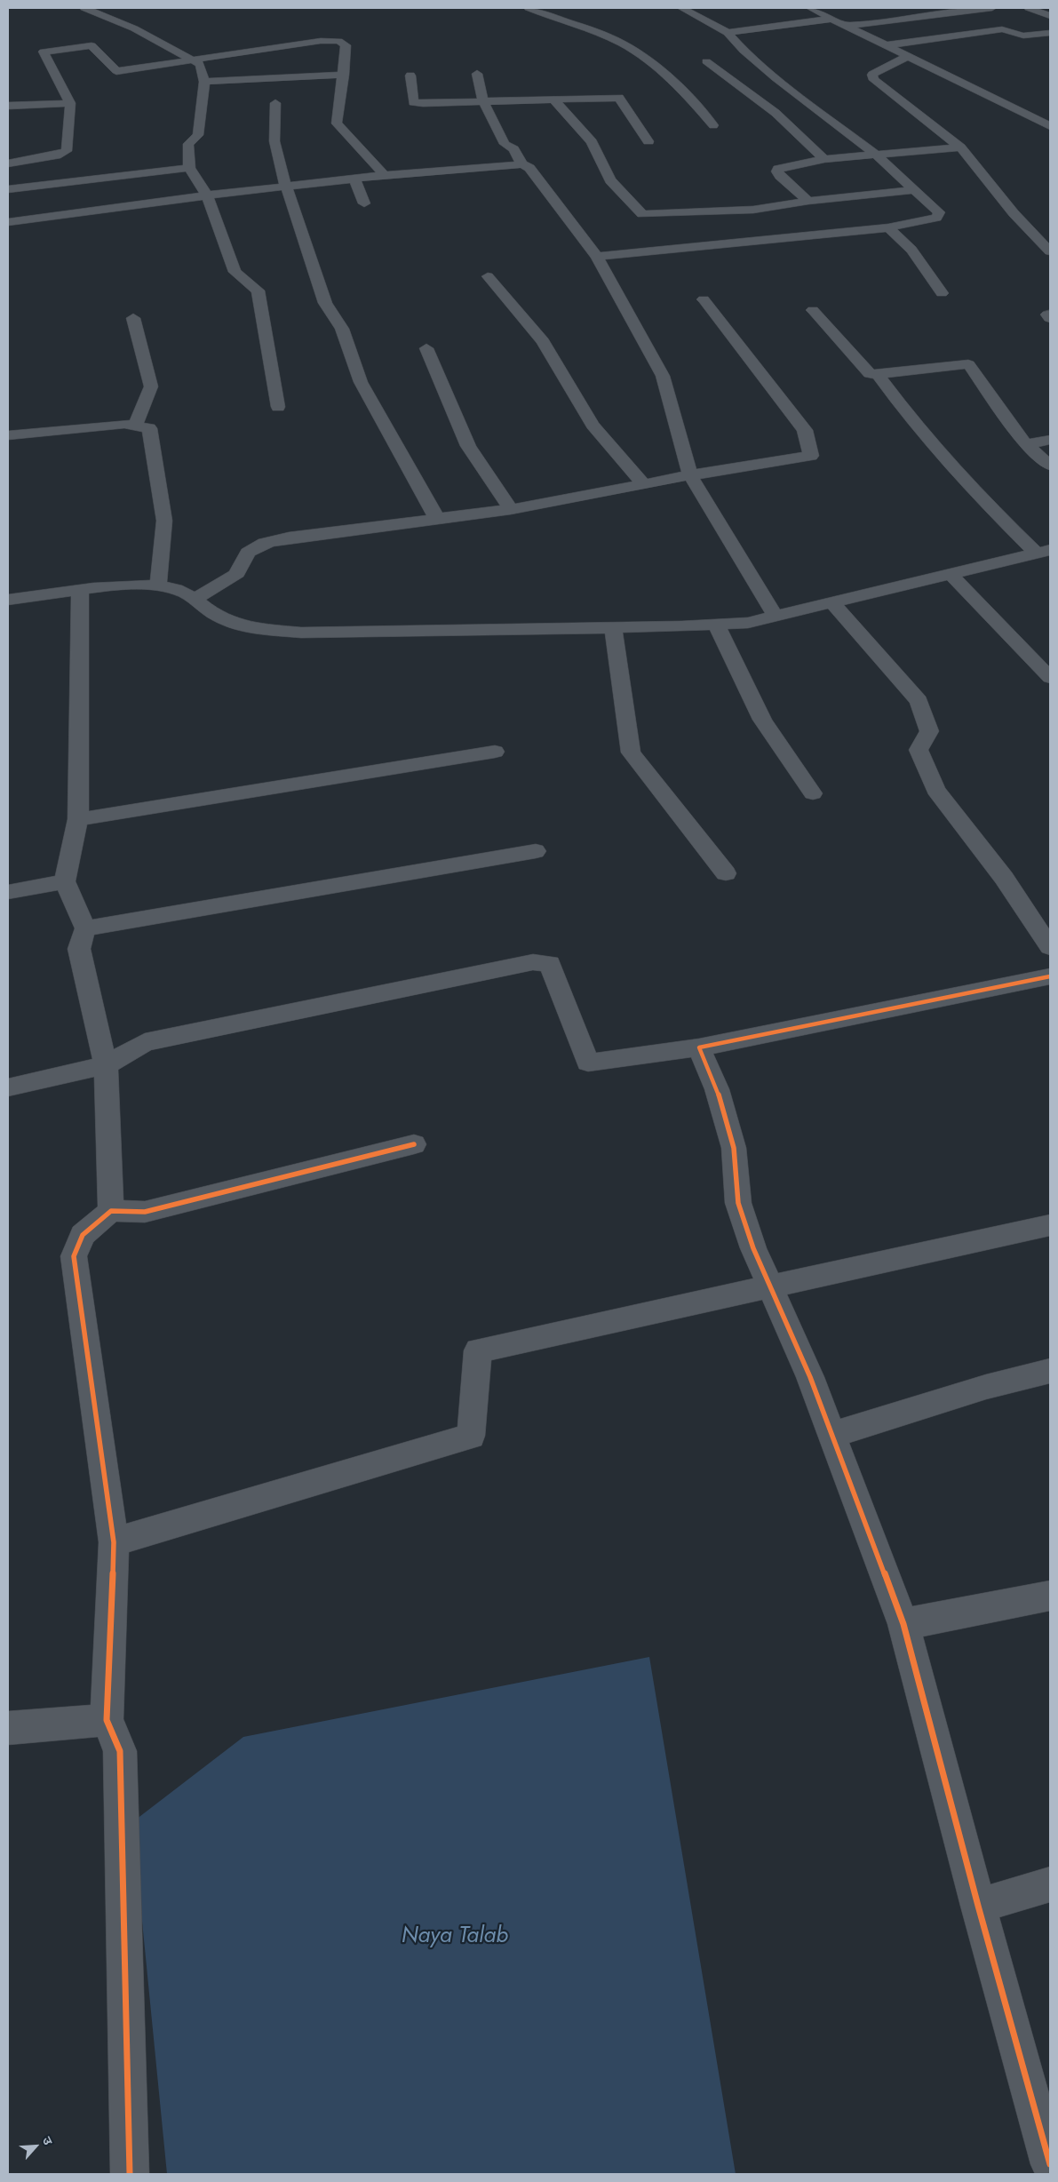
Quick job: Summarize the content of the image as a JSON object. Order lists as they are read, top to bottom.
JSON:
{
  "water": ["Naya Talab"],
  "north": "top right"
}
